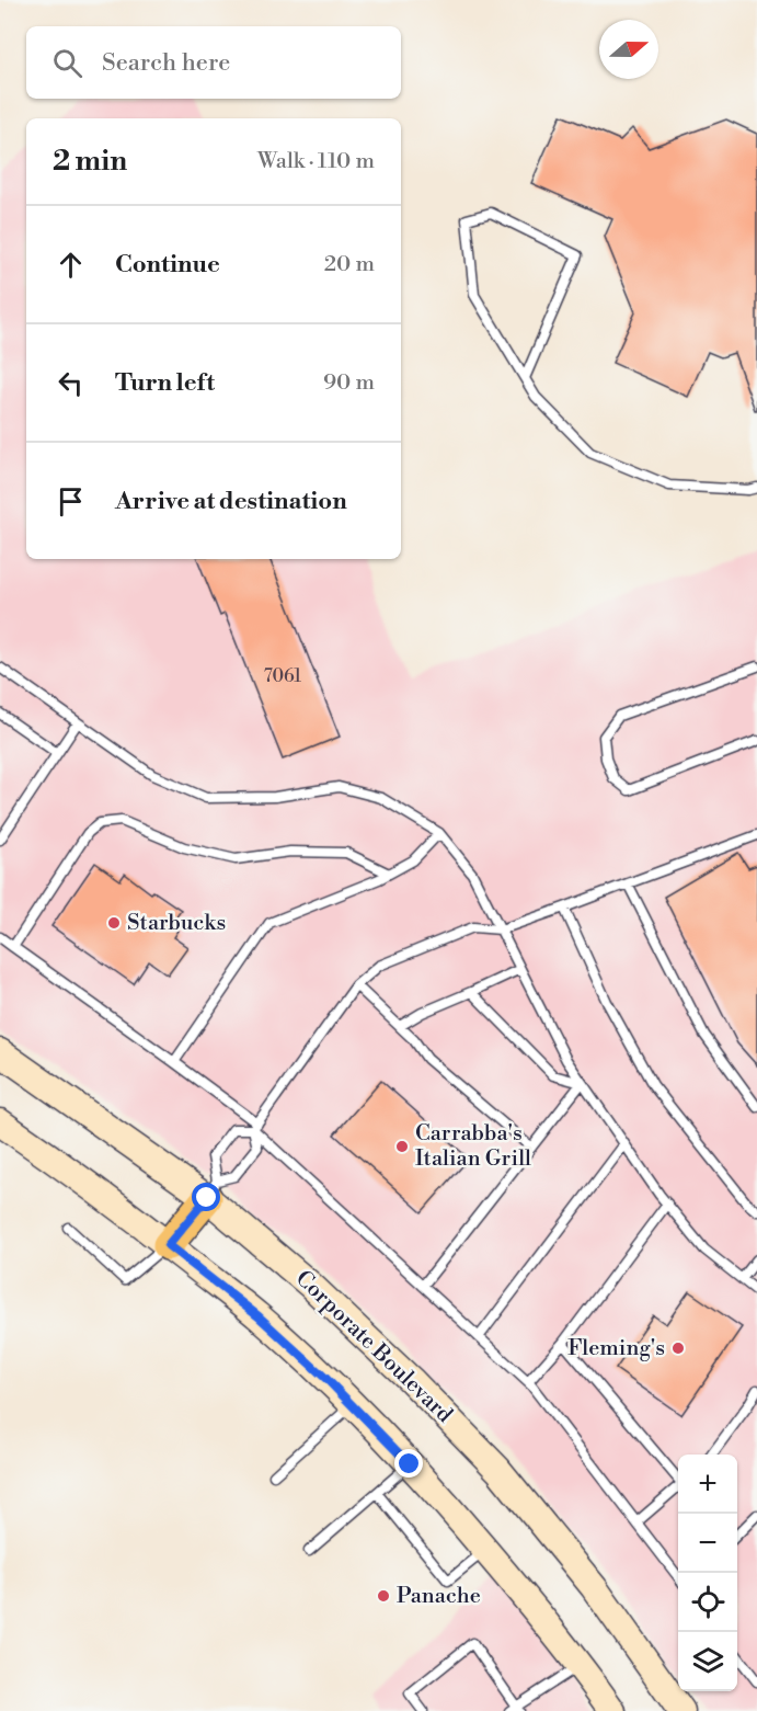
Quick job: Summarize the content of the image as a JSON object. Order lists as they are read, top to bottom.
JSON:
{
  "streets": {
    "street": ["Corporate Boulevard"]
  },
  "places": [
    "Starbucks",
    "Carrabba's Italian Grill",
    "Fleming's",
    "Panache"
  ],
  "house_numbers": ["7061"],
  "north": "right",
  "page": {
    "search": "Search here",
    "heading": ["2 min", "Walk · 110 m"],
    "list": [
      ["Continue", "20 m"],
      ["Turn left", "90 m"],
      "Arrive at destination"
    ],
    "map_buttons": ["+", "−"]
  }
}
